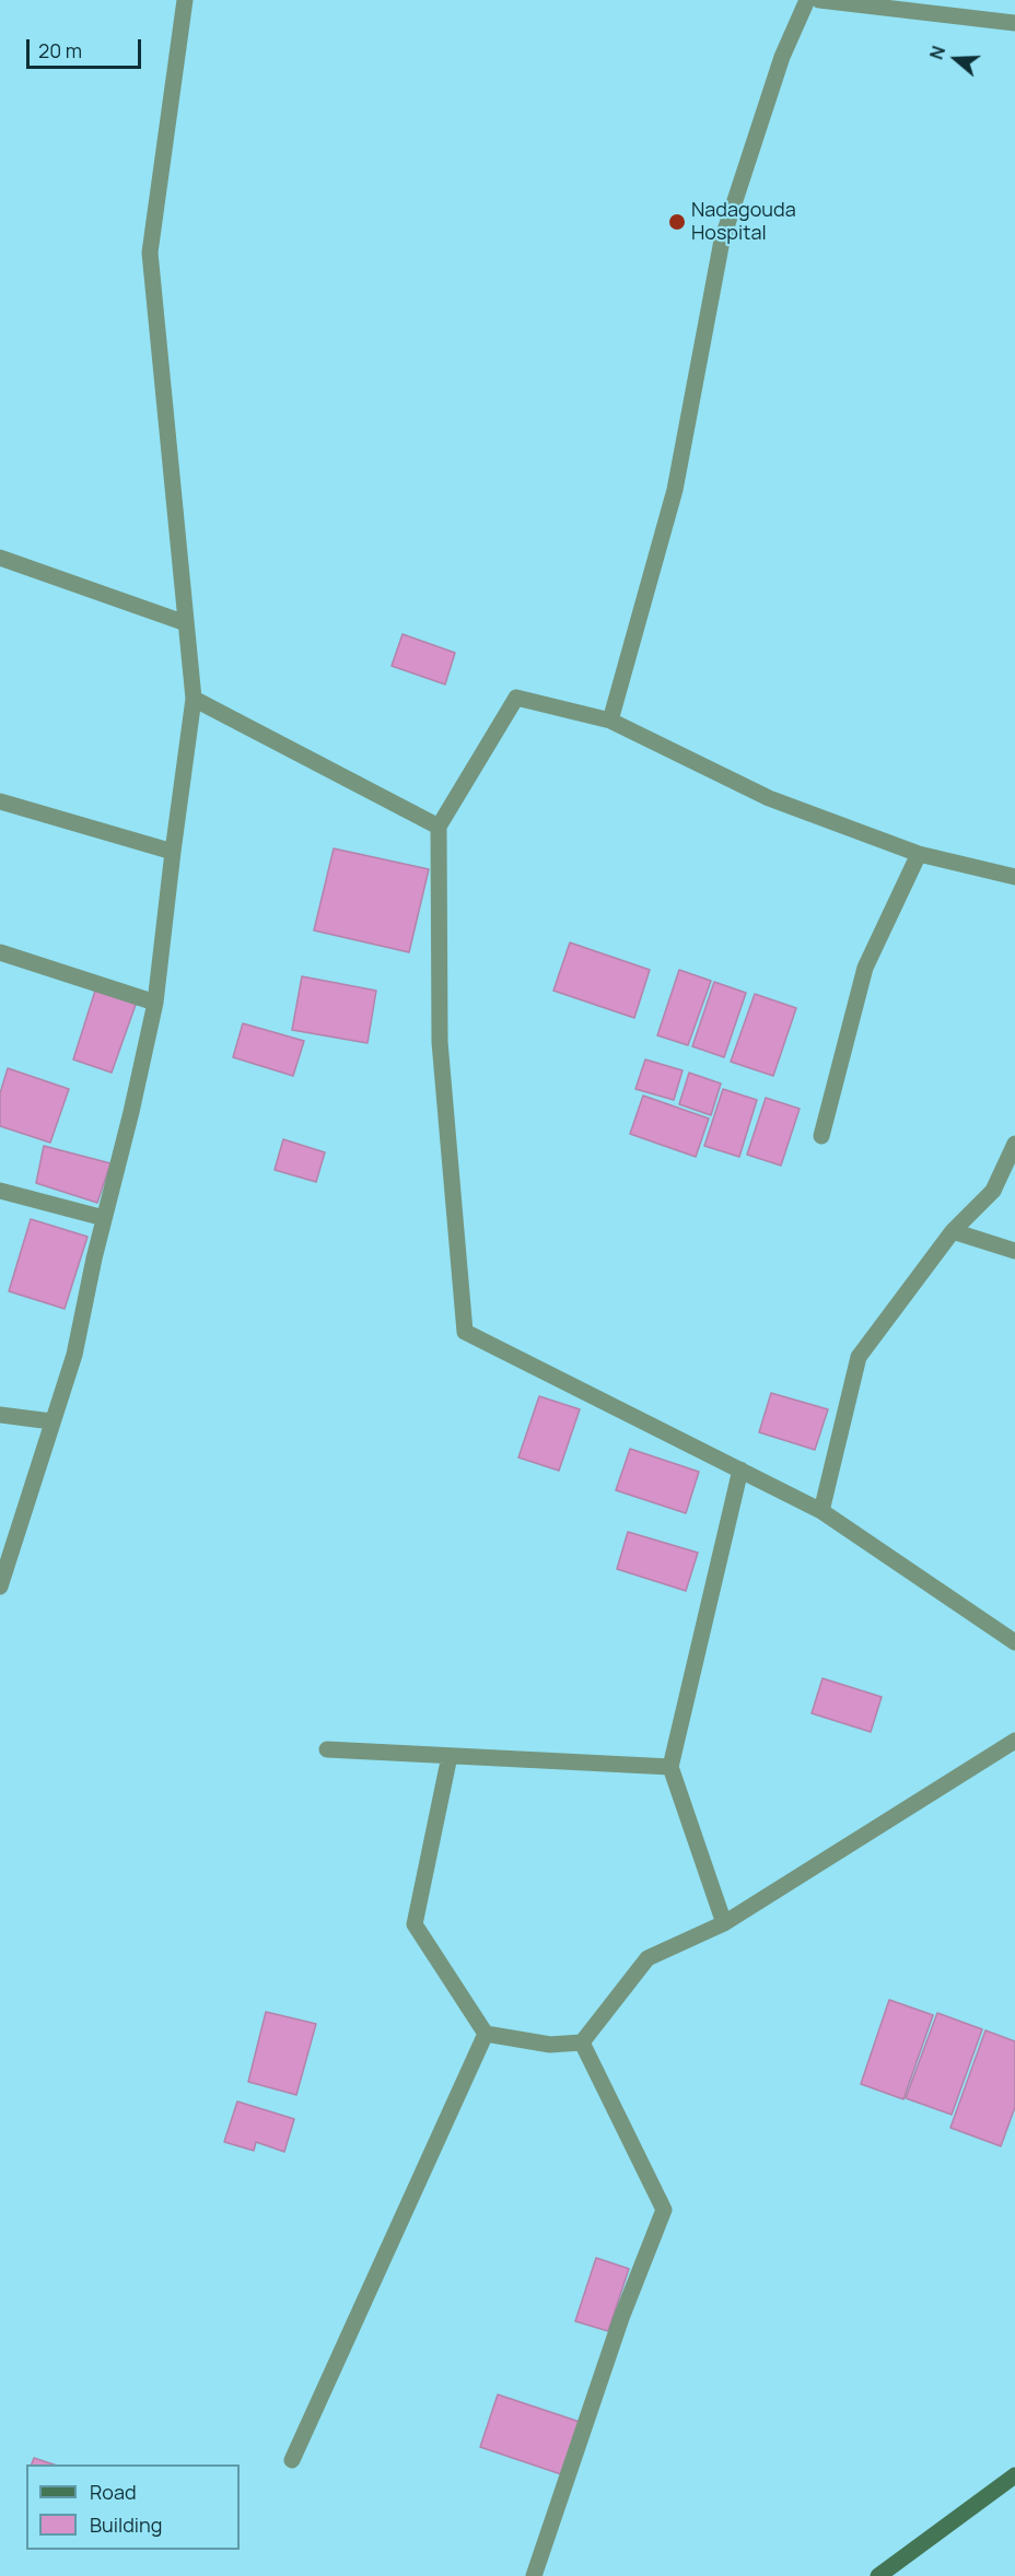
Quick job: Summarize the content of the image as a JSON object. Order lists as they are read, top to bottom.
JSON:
{
  "places": ["Nadagouda Hospital"],
  "legend": ["Road", "Building"],
  "scale_bar": "20 m",
  "north": "left"
}
